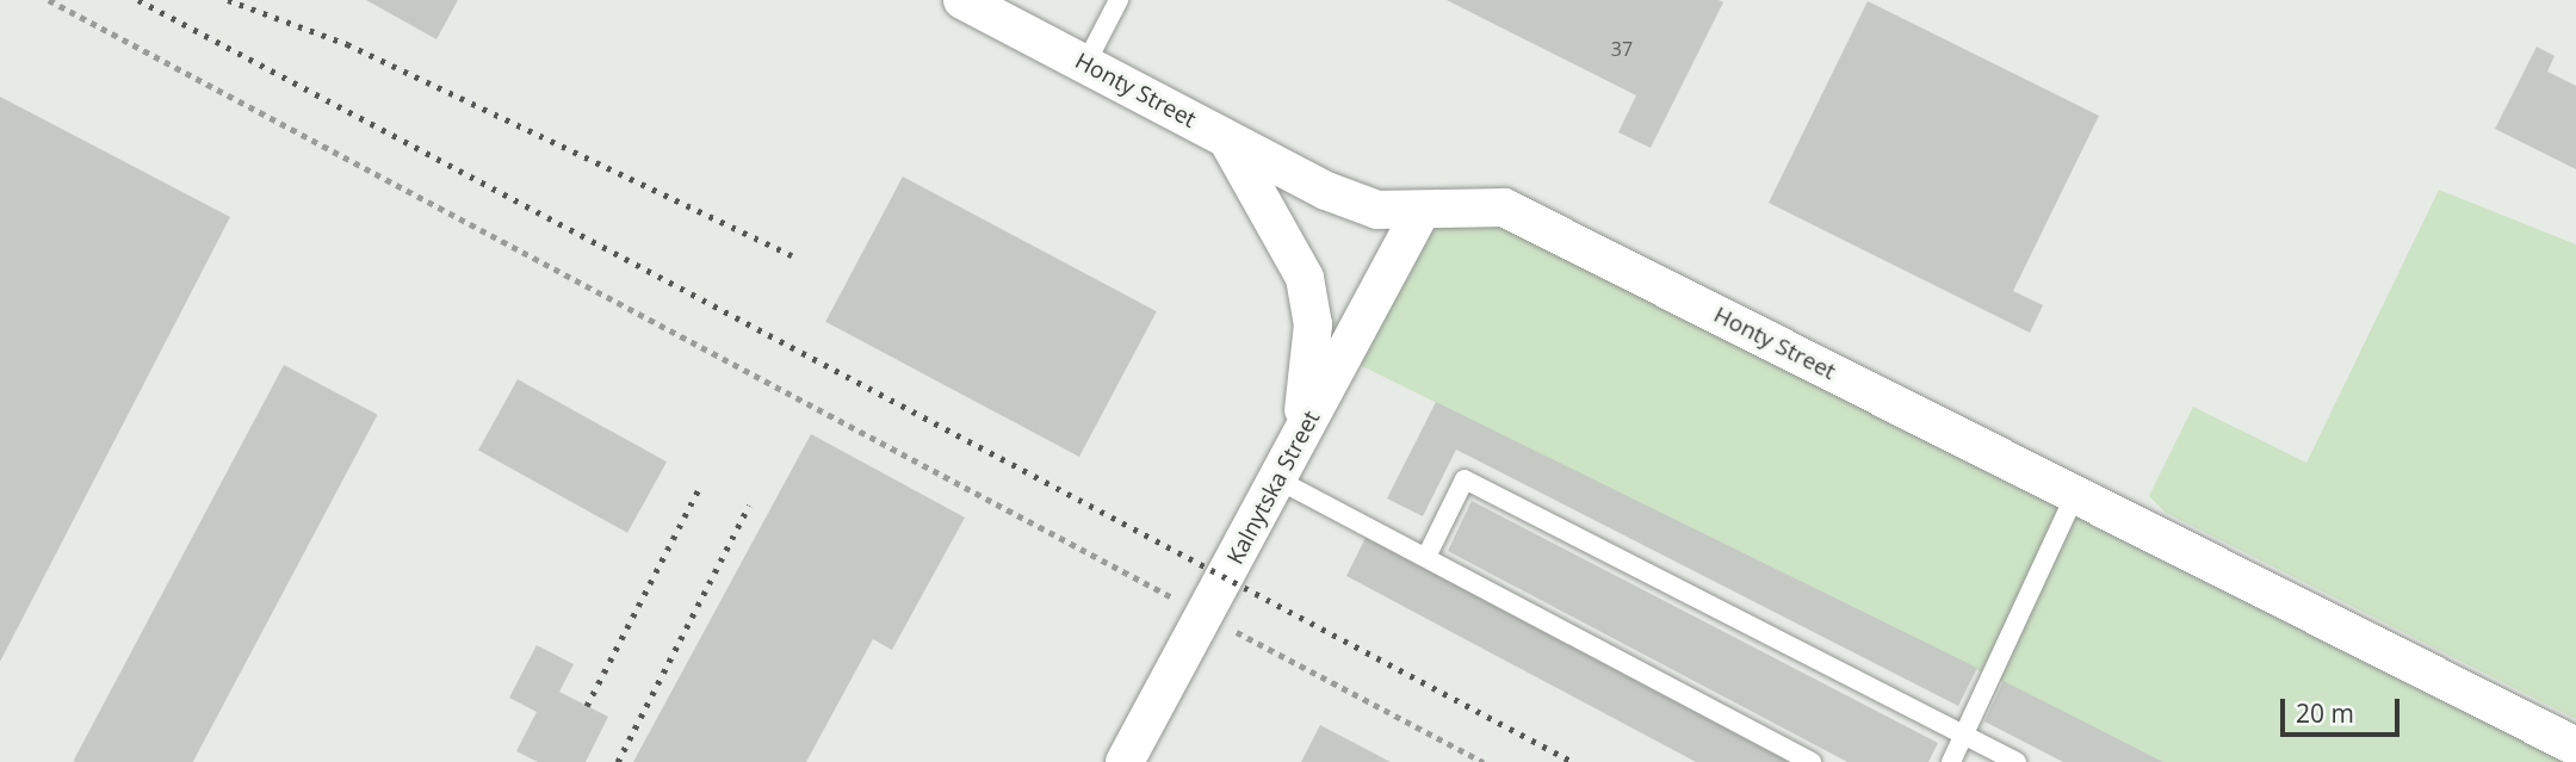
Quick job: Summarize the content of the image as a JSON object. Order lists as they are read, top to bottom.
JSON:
{
  "streets": {
    "street": ["Honty Street", "Kalnytska Street"]
  },
  "crossings": [
    ["Honty Street", "Kalnytska Street"]
  ],
  "house_numbers": ["37"],
  "scale_bar": "20 m"
}
